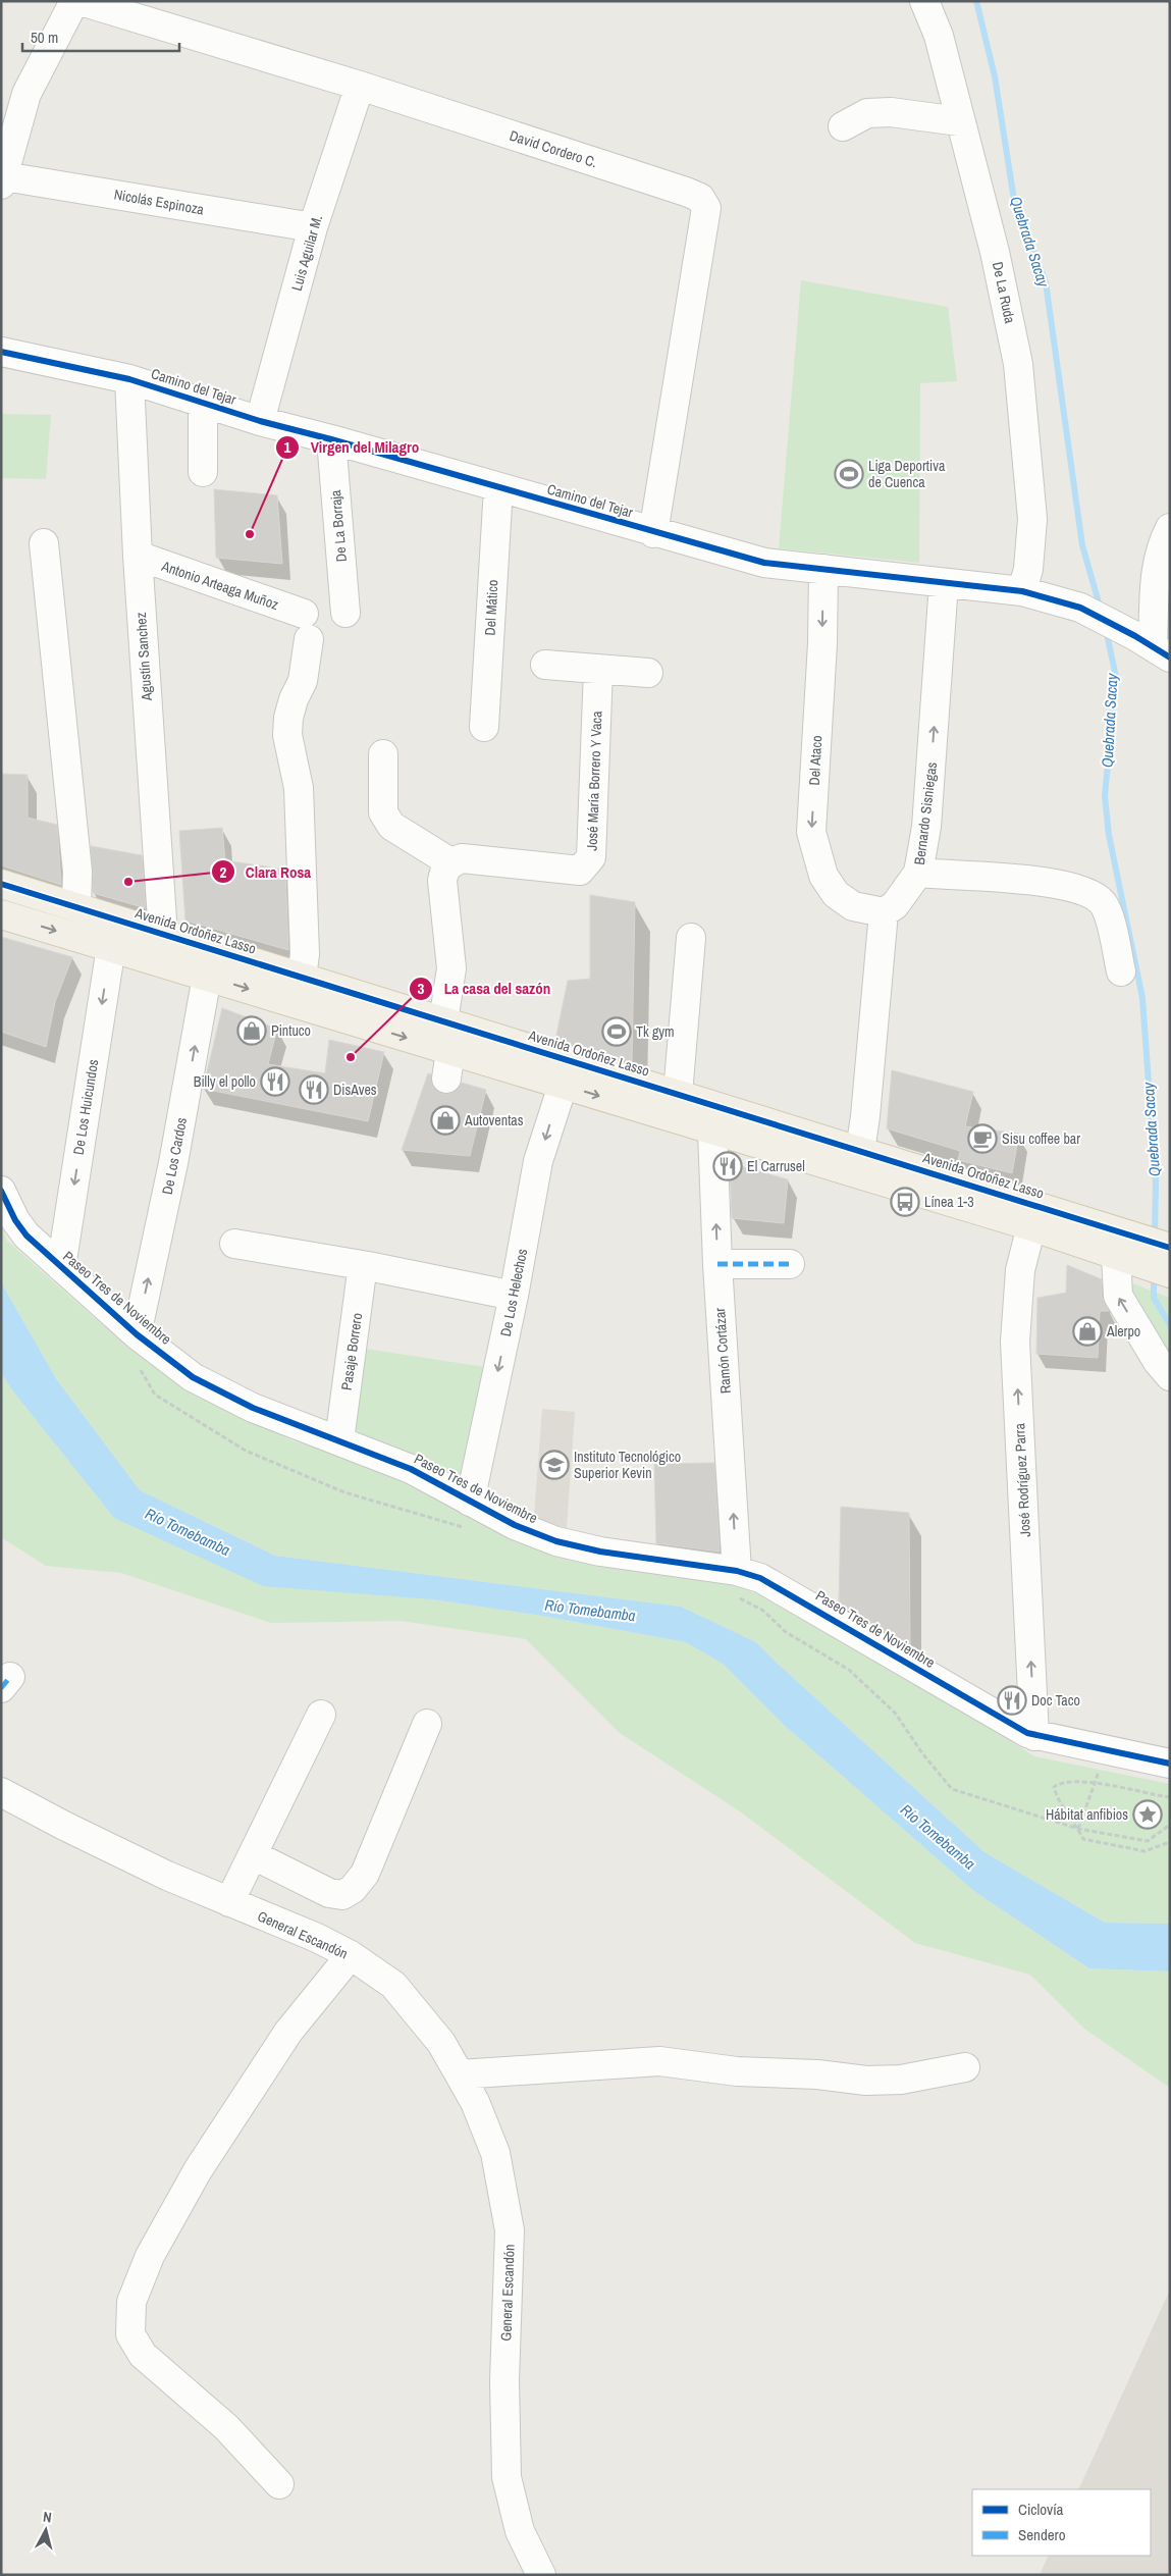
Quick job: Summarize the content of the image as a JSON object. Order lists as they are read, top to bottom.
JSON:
{
  "streets": {
    "main road": ["Avenida Ordoñez Lasso"],
    "street": [
      "David Cordero C.",
      "Nicolás Espinoza",
      "Luis Aguilar M.",
      "De La Ruda",
      "Camino del Tejar",
      "De La Borraja",
      "Antonio Arteaga Muñoz",
      "Del Mático",
      "Agustín Sanchez",
      "Del Ataco",
      "José María Borrero Y Vaca",
      "Bernardo Sisniegas",
      "De Los Huicundos",
      "De Los Cardos",
      "De Los Helechos",
      "Paseo Tres de Noviembre",
      "Ramón Cortázar",
      "Pasaje Borrero",
      "José Rodríguez Parra",
      "General Escandón"
    ]
  },
  "crossings": [
    ["David Cordero C.", "Luis Aguilar M."],
    ["David Cordero C.", "Camino del Tejar"],
    ["Nicolás Espinoza", "Luis Aguilar M."],
    ["Luis Aguilar M.", "Camino del Tejar"],
    ["De La Ruda", "Camino del Tejar"],
    ["Camino del Tejar", "De La Borraja"],
    ["Camino del Tejar", "Del Mático"],
    ["Camino del Tejar", "Agustín Sanchez"],
    ["Camino del Tejar", "Del Ataco"],
    ["Camino del Tejar", "Bernardo Sisniegas"],
    ["Antonio Arteaga Muñoz", "Agustín Sanchez"],
    ["Antonio Arteaga Muñoz", "Avenida Ordoñez Lasso"],
    ["Agustín Sanchez", "Avenida Ordoñez Lasso"],
    ["Del Ataco", "Bernardo Sisniegas"],
    ["Avenida Ordoñez Lasso", "De Los Huicundos"],
    ["Avenida Ordoñez Lasso", "De Los Cardos"],
    ["Avenida Ordoñez Lasso", "De Los Helechos"],
    ["Avenida Ordoñez Lasso", "Ramón Cortázar"],
    ["Avenida Ordoñez Lasso", "José Rodríguez Parra"],
    ["De Los Huicundos", "Paseo Tres de Noviembre"],
    ["De Los Cardos", "Paseo Tres de Noviembre"],
    ["De Los Helechos", "Paseo Tres de Noviembre"],
    ["Paseo Tres de Noviembre", "Ramón Cortázar"],
    ["Paseo Tres de Noviembre", "Pasaje Borrero"],
    ["Paseo Tres de Noviembre", "José Rodríguez Parra"]
  ],
  "one_way": [
    "Bernardo Sisniegas",
    "De Los Huicundos",
    "De Los Cardos",
    "De Los Helechos",
    "Ramón Cortázar",
    "José Rodríguez Parra"
  ],
  "water": ["Quebrada Sacay", "Río Tomebamba"],
  "places": {
    "sports": ["Liga Deportiva de Cuenca", "Tk gym"],
    "other": ["Virgen del Milagro", "Clara Rosa", "La casa del sazón"],
    "shop": ["Pintuco", "Autoventas", "Alerpo"],
    "restaurant": [
      "Billy el pollo",
      "DisAves",
      "El Carrusel",
      "Doc Taco"
    ],
    "cafe": ["Sisu coffee bar"],
    "bus stop": ["Línea 1-3"],
    "school or university": ["Instituto Tecnológico Superior Kevin"],
    "place": ["Hábitat anfibios"]
  },
  "legend": ["Ciclovía", "Sendero"],
  "scale_bar": "50 m",
  "north": "top"
}
